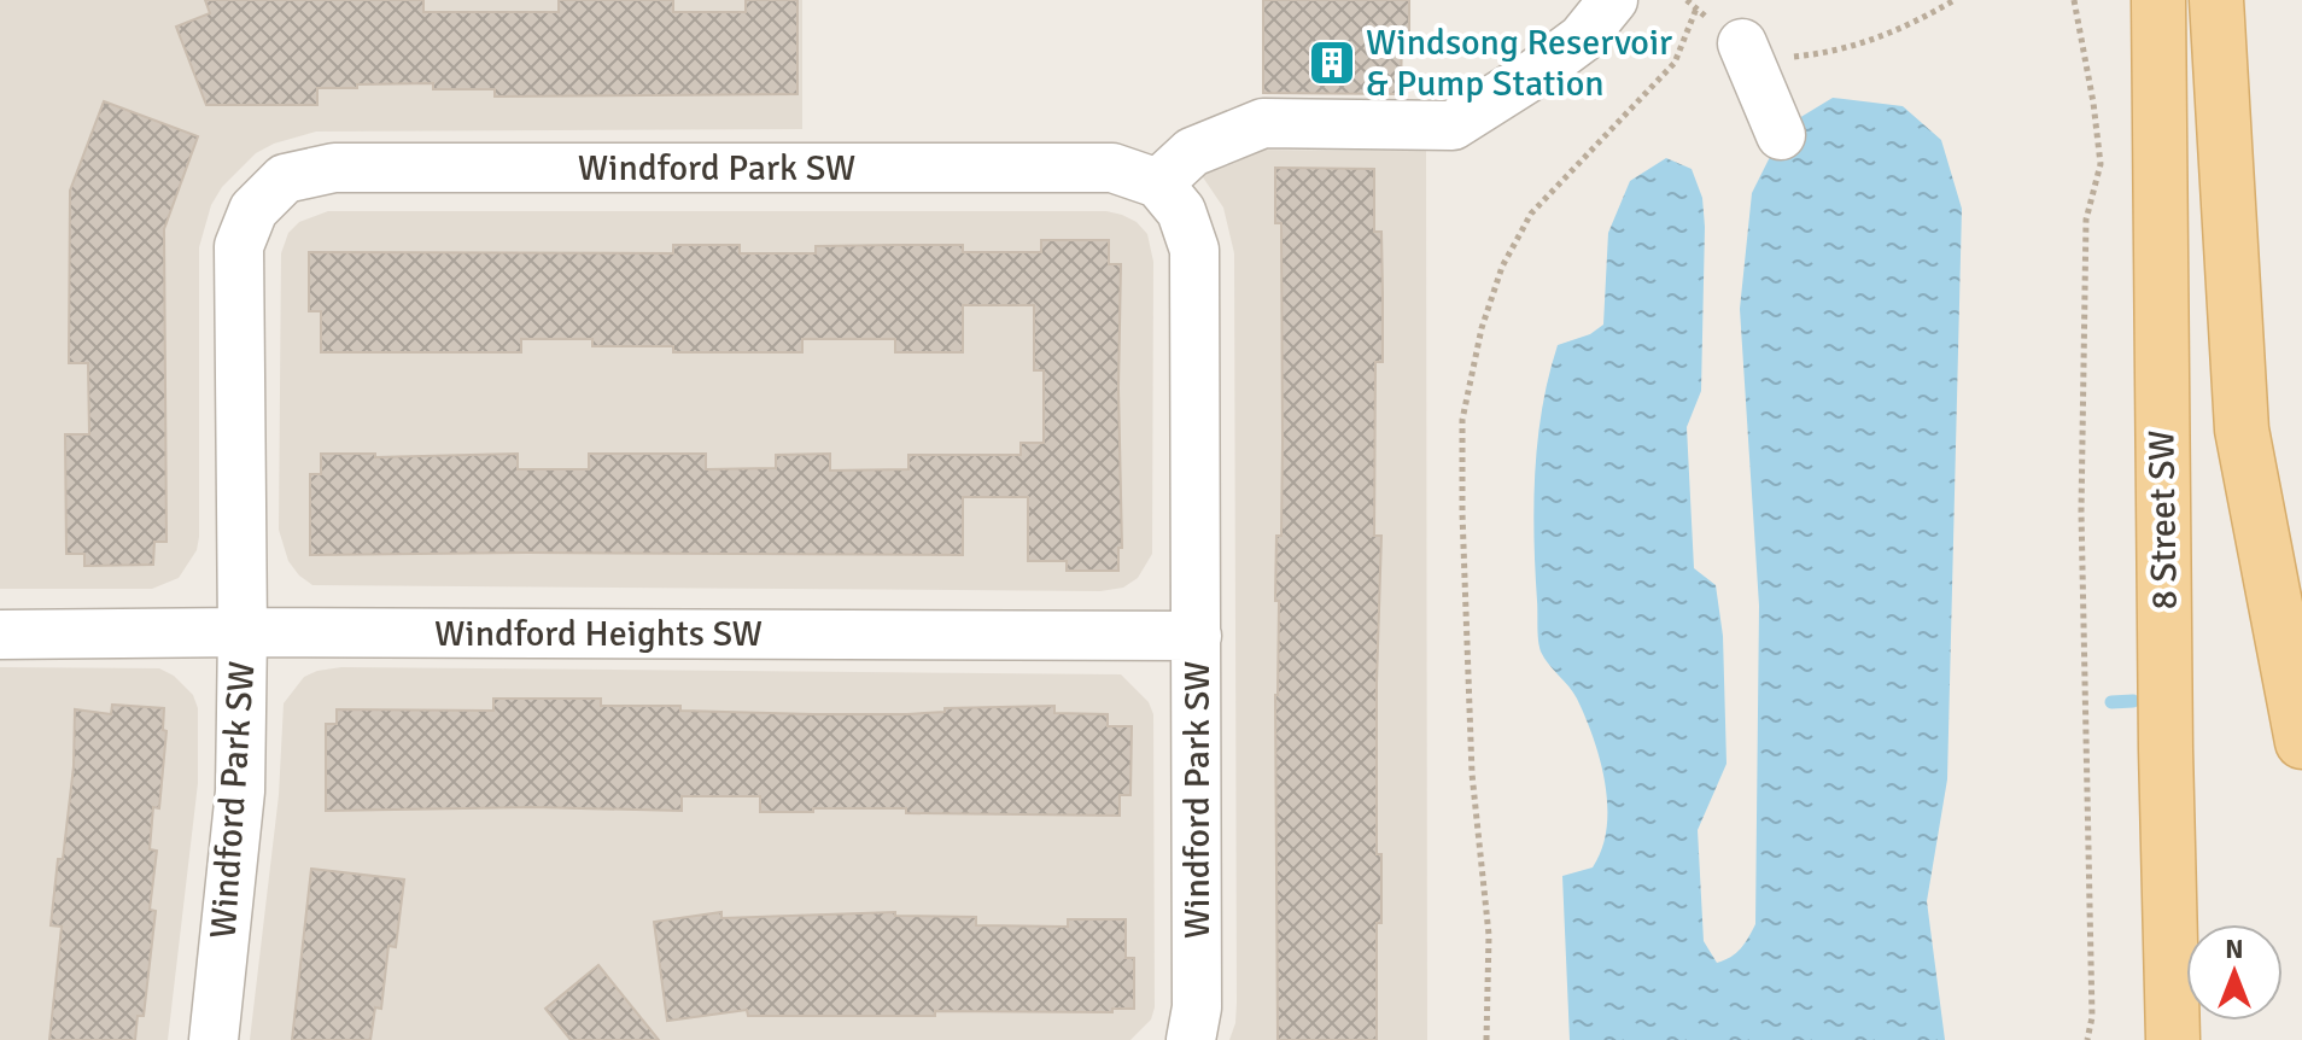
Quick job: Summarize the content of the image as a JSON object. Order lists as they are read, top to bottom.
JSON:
{
  "streets": {
    "main road": ["8 Street SW"],
    "street": ["Windford Park SW", "Windford Heights SW"]
  },
  "crossings": [
    ["Windford Park SW", "Windford Heights SW"]
  ],
  "places": {
    "building": ["Windsong Reservoir & Pump Station"]
  },
  "north": "top"
}
